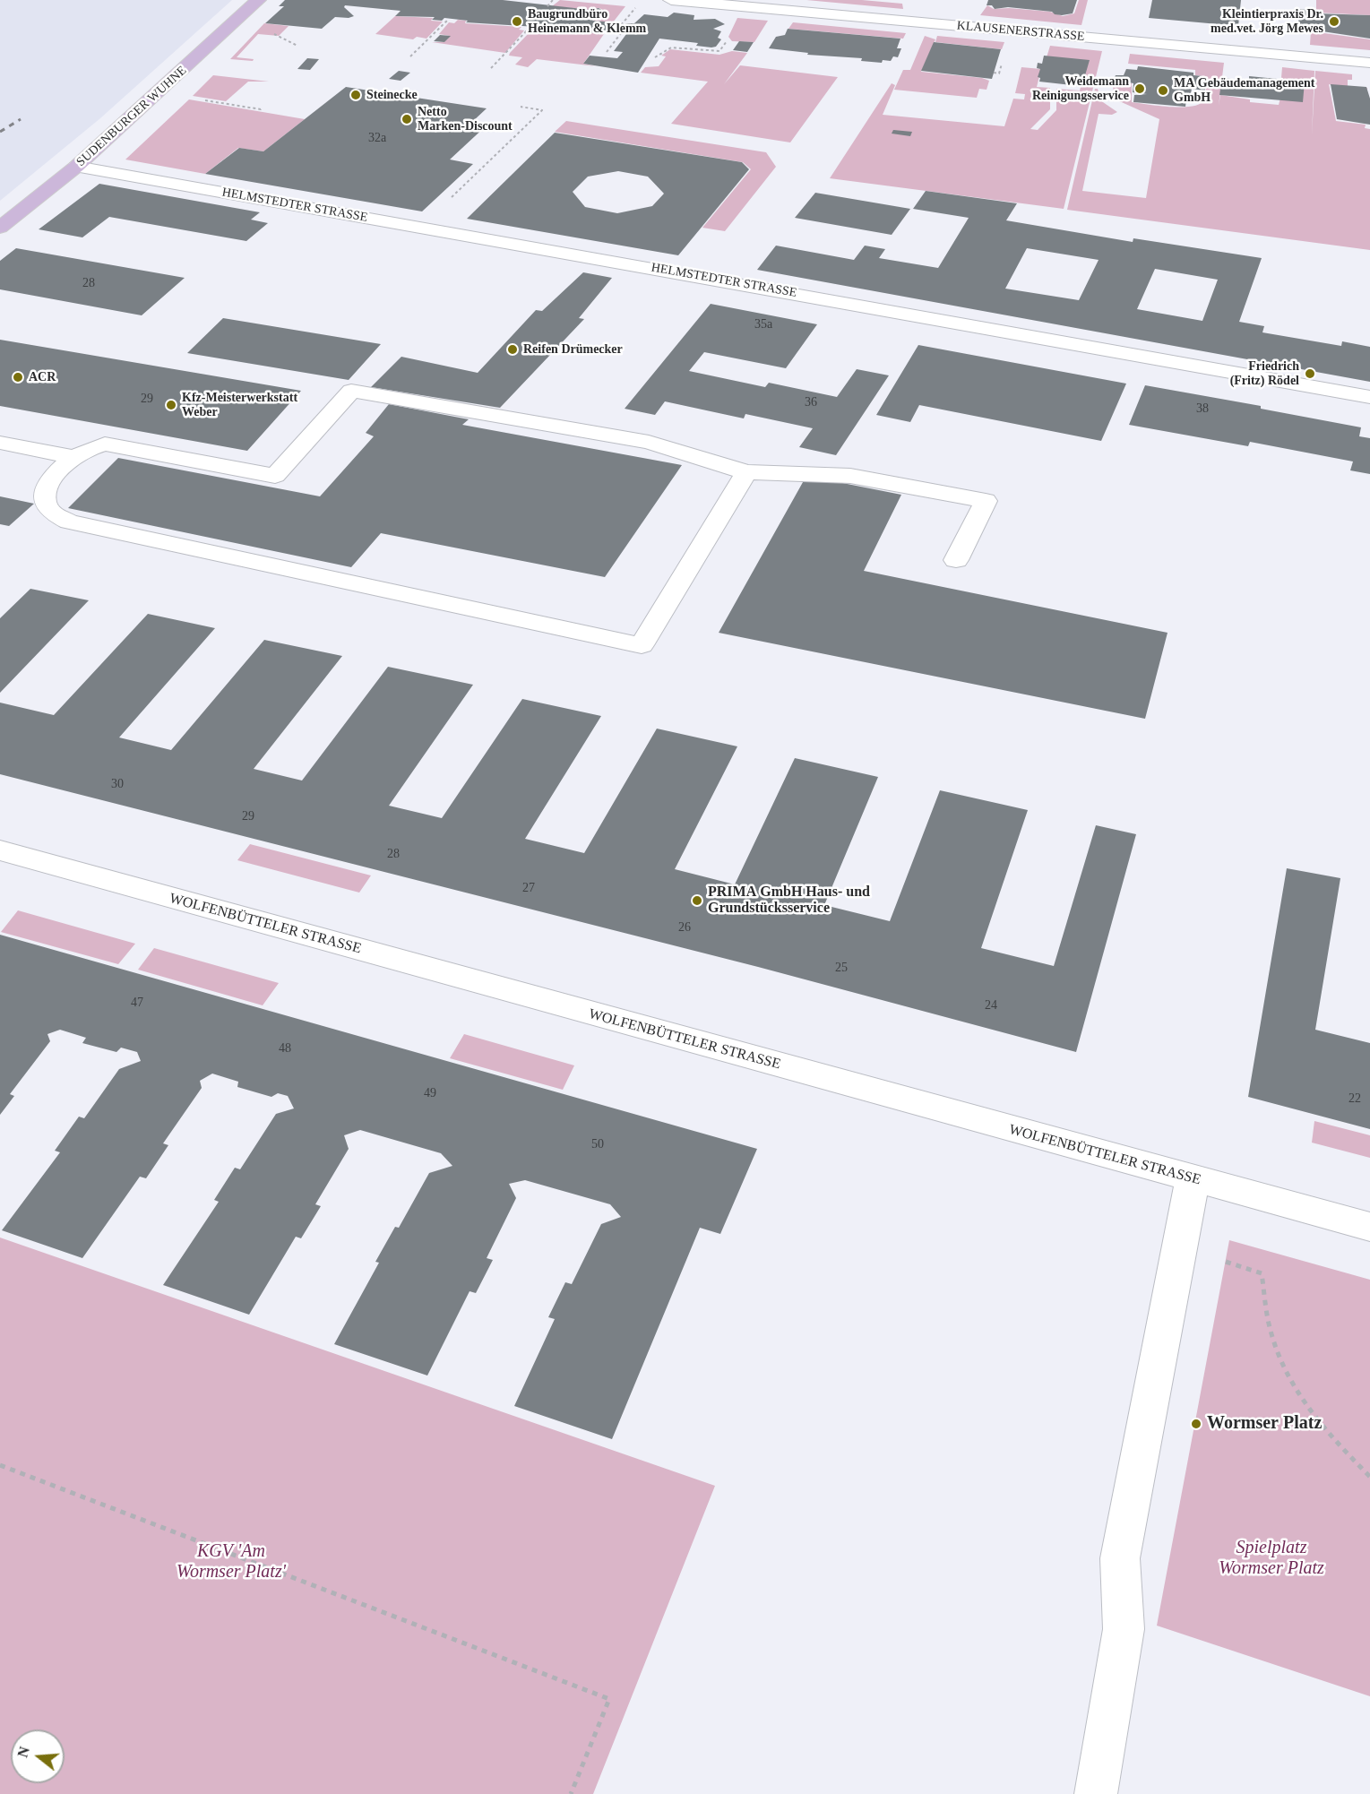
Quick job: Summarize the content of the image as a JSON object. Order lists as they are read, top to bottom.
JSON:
{
  "streets": {
    "main road": ["SUDENBURGER WUHNE"],
    "street": ["KLAUSENERSTRASSE", "HELMSTEDTER STRASSE", "WOLFENBÜTTELER STRASSE"]
  },
  "crossings": [
    ["SUDENBURGER WUHNE", "HELMSTEDTER STRASSE"]
  ],
  "parks": ["Spielplatz Wormser Platz", "KGV 'Am Wormser Platz'"],
  "places": [
    "Baugrundbüro Heinemann & Klemm",
    "Kleintierpraxis Dr. med.vet. Jörg Mewes",
    "Weidemann Reinigungsservice",
    "MA Gebäudemanagement GmbH",
    "Steinecke",
    "Netto Marken-Discount",
    "Reifen Drümecker",
    "Friedrich (Fritz) Rödel",
    "ACR",
    "Kfz-Meisterwerkstatt Weber",
    "PRIMA GmbH Haus- und Grundstücksservice",
    "Wormser Platz"
  ],
  "house_numbers": [
    "32a",
    "28",
    "35a",
    "29",
    "36",
    "38",
    "30",
    "29",
    "28",
    "27",
    "26",
    "25",
    "47",
    "24",
    "48",
    "49",
    "22",
    "50"
  ],
  "north": "left"
}
